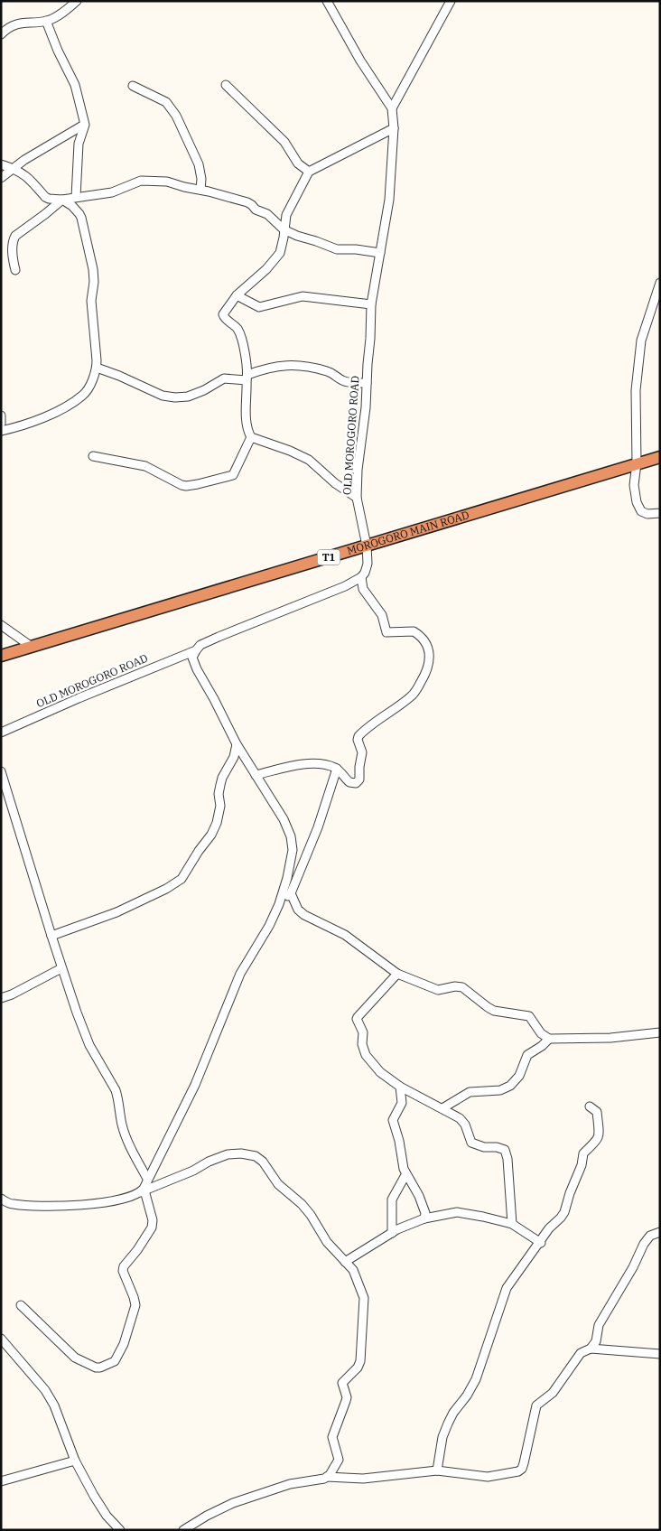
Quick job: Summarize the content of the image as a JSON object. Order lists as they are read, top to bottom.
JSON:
{
  "streets": {
    "highway": ["MOROGORO MAIN ROAD", "T1"],
    "street": ["OLD MOROGORO ROAD"]
  },
  "crossings": [
    ["OLD MOROGORO ROAD", "MOROGORO MAIN ROAD"]
  ]
}
